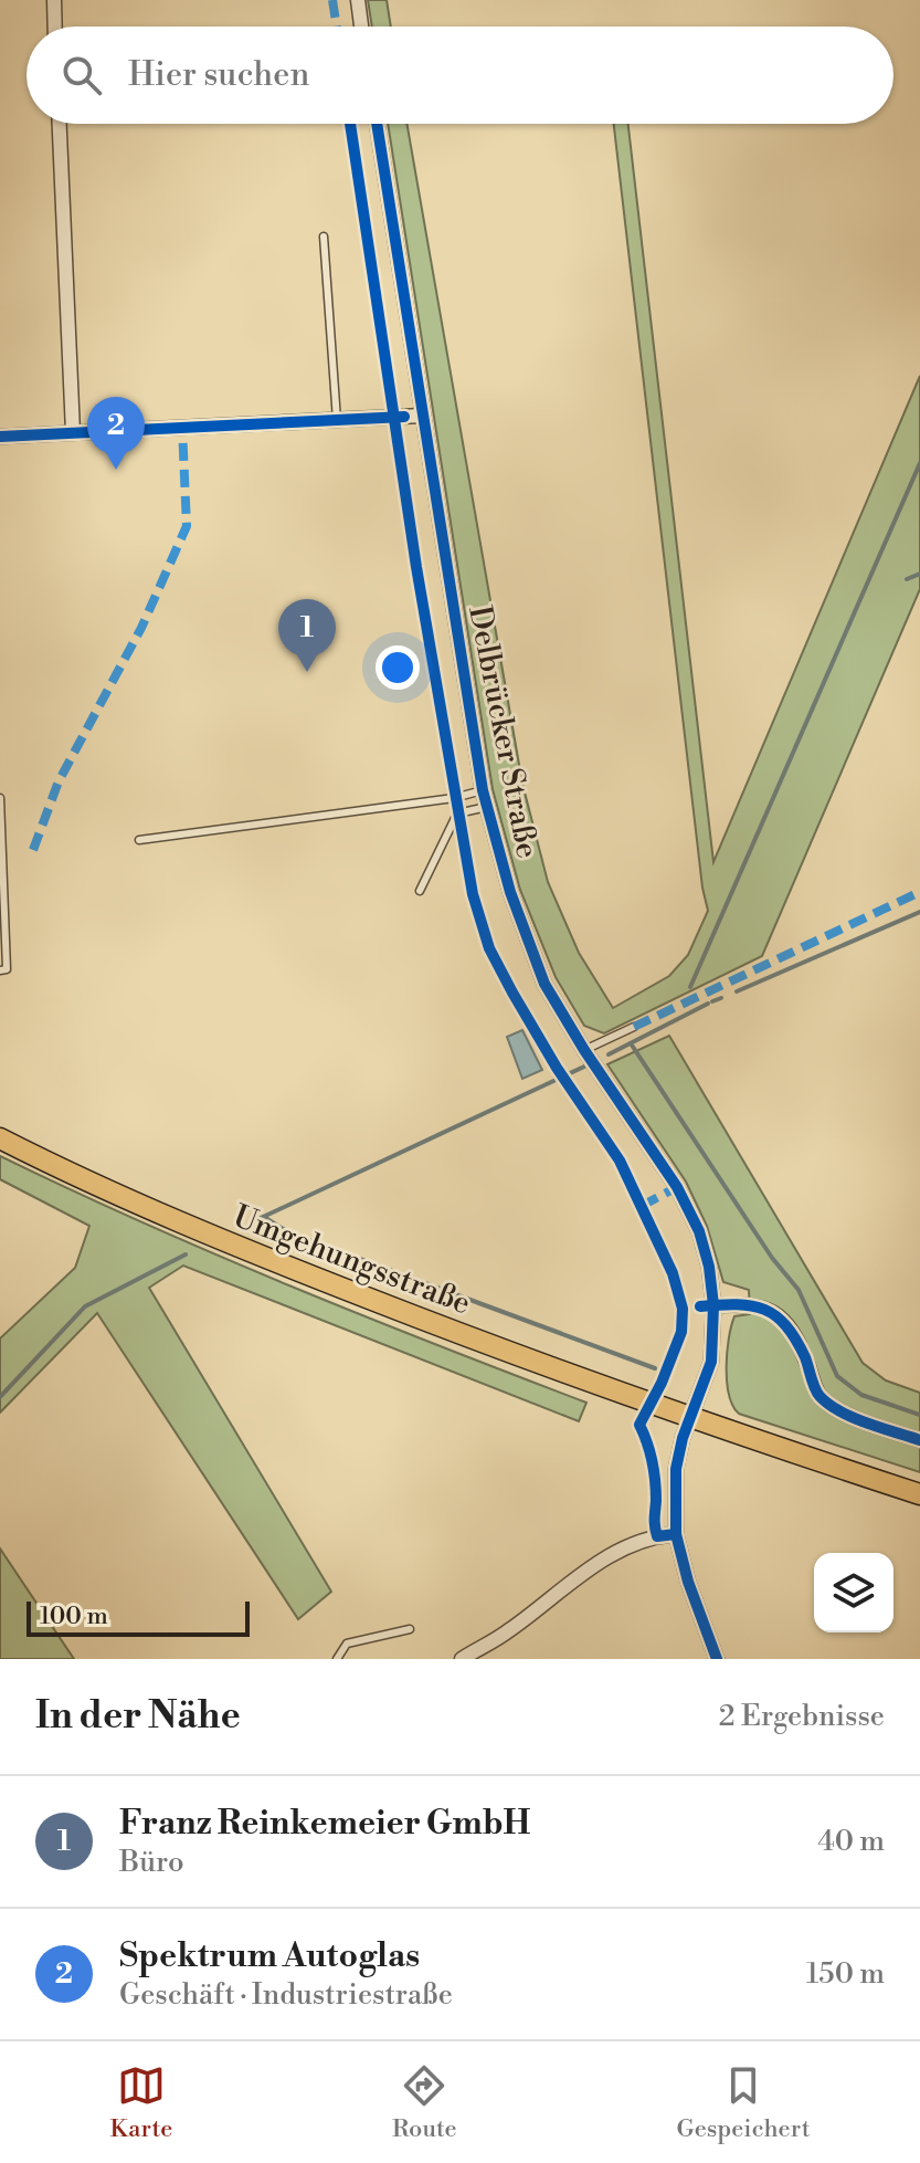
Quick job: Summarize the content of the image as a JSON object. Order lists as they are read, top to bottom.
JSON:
{
  "streets": {
    "main road": ["Umgehungsstraße"],
    "street": ["Delbrücker Straße"]
  },
  "crossings": [
    ["Delbrücker Straße", "Umgehungsstraße"]
  ],
  "scale_bar": "100 m",
  "page": {
    "search": "Hier suchen",
    "pins": ["2", "1"],
    "scale": "100 m",
    "heading": ["In der Nähe", "2 Ergebnisse"],
    "list": [
      {
        "mark": "1",
        "name": "Franz Reinkemeier GmbH",
        "note": "Büro",
        "value": "40 m"
      },
      {
        "mark": "2",
        "name": "Spektrum Autoglas",
        "note": "Geschäft · Industriestraße",
        "value": "150 m"
      }
    ],
    "nav": ["Karte", "Route", "Gespeichert"]
  }
}
